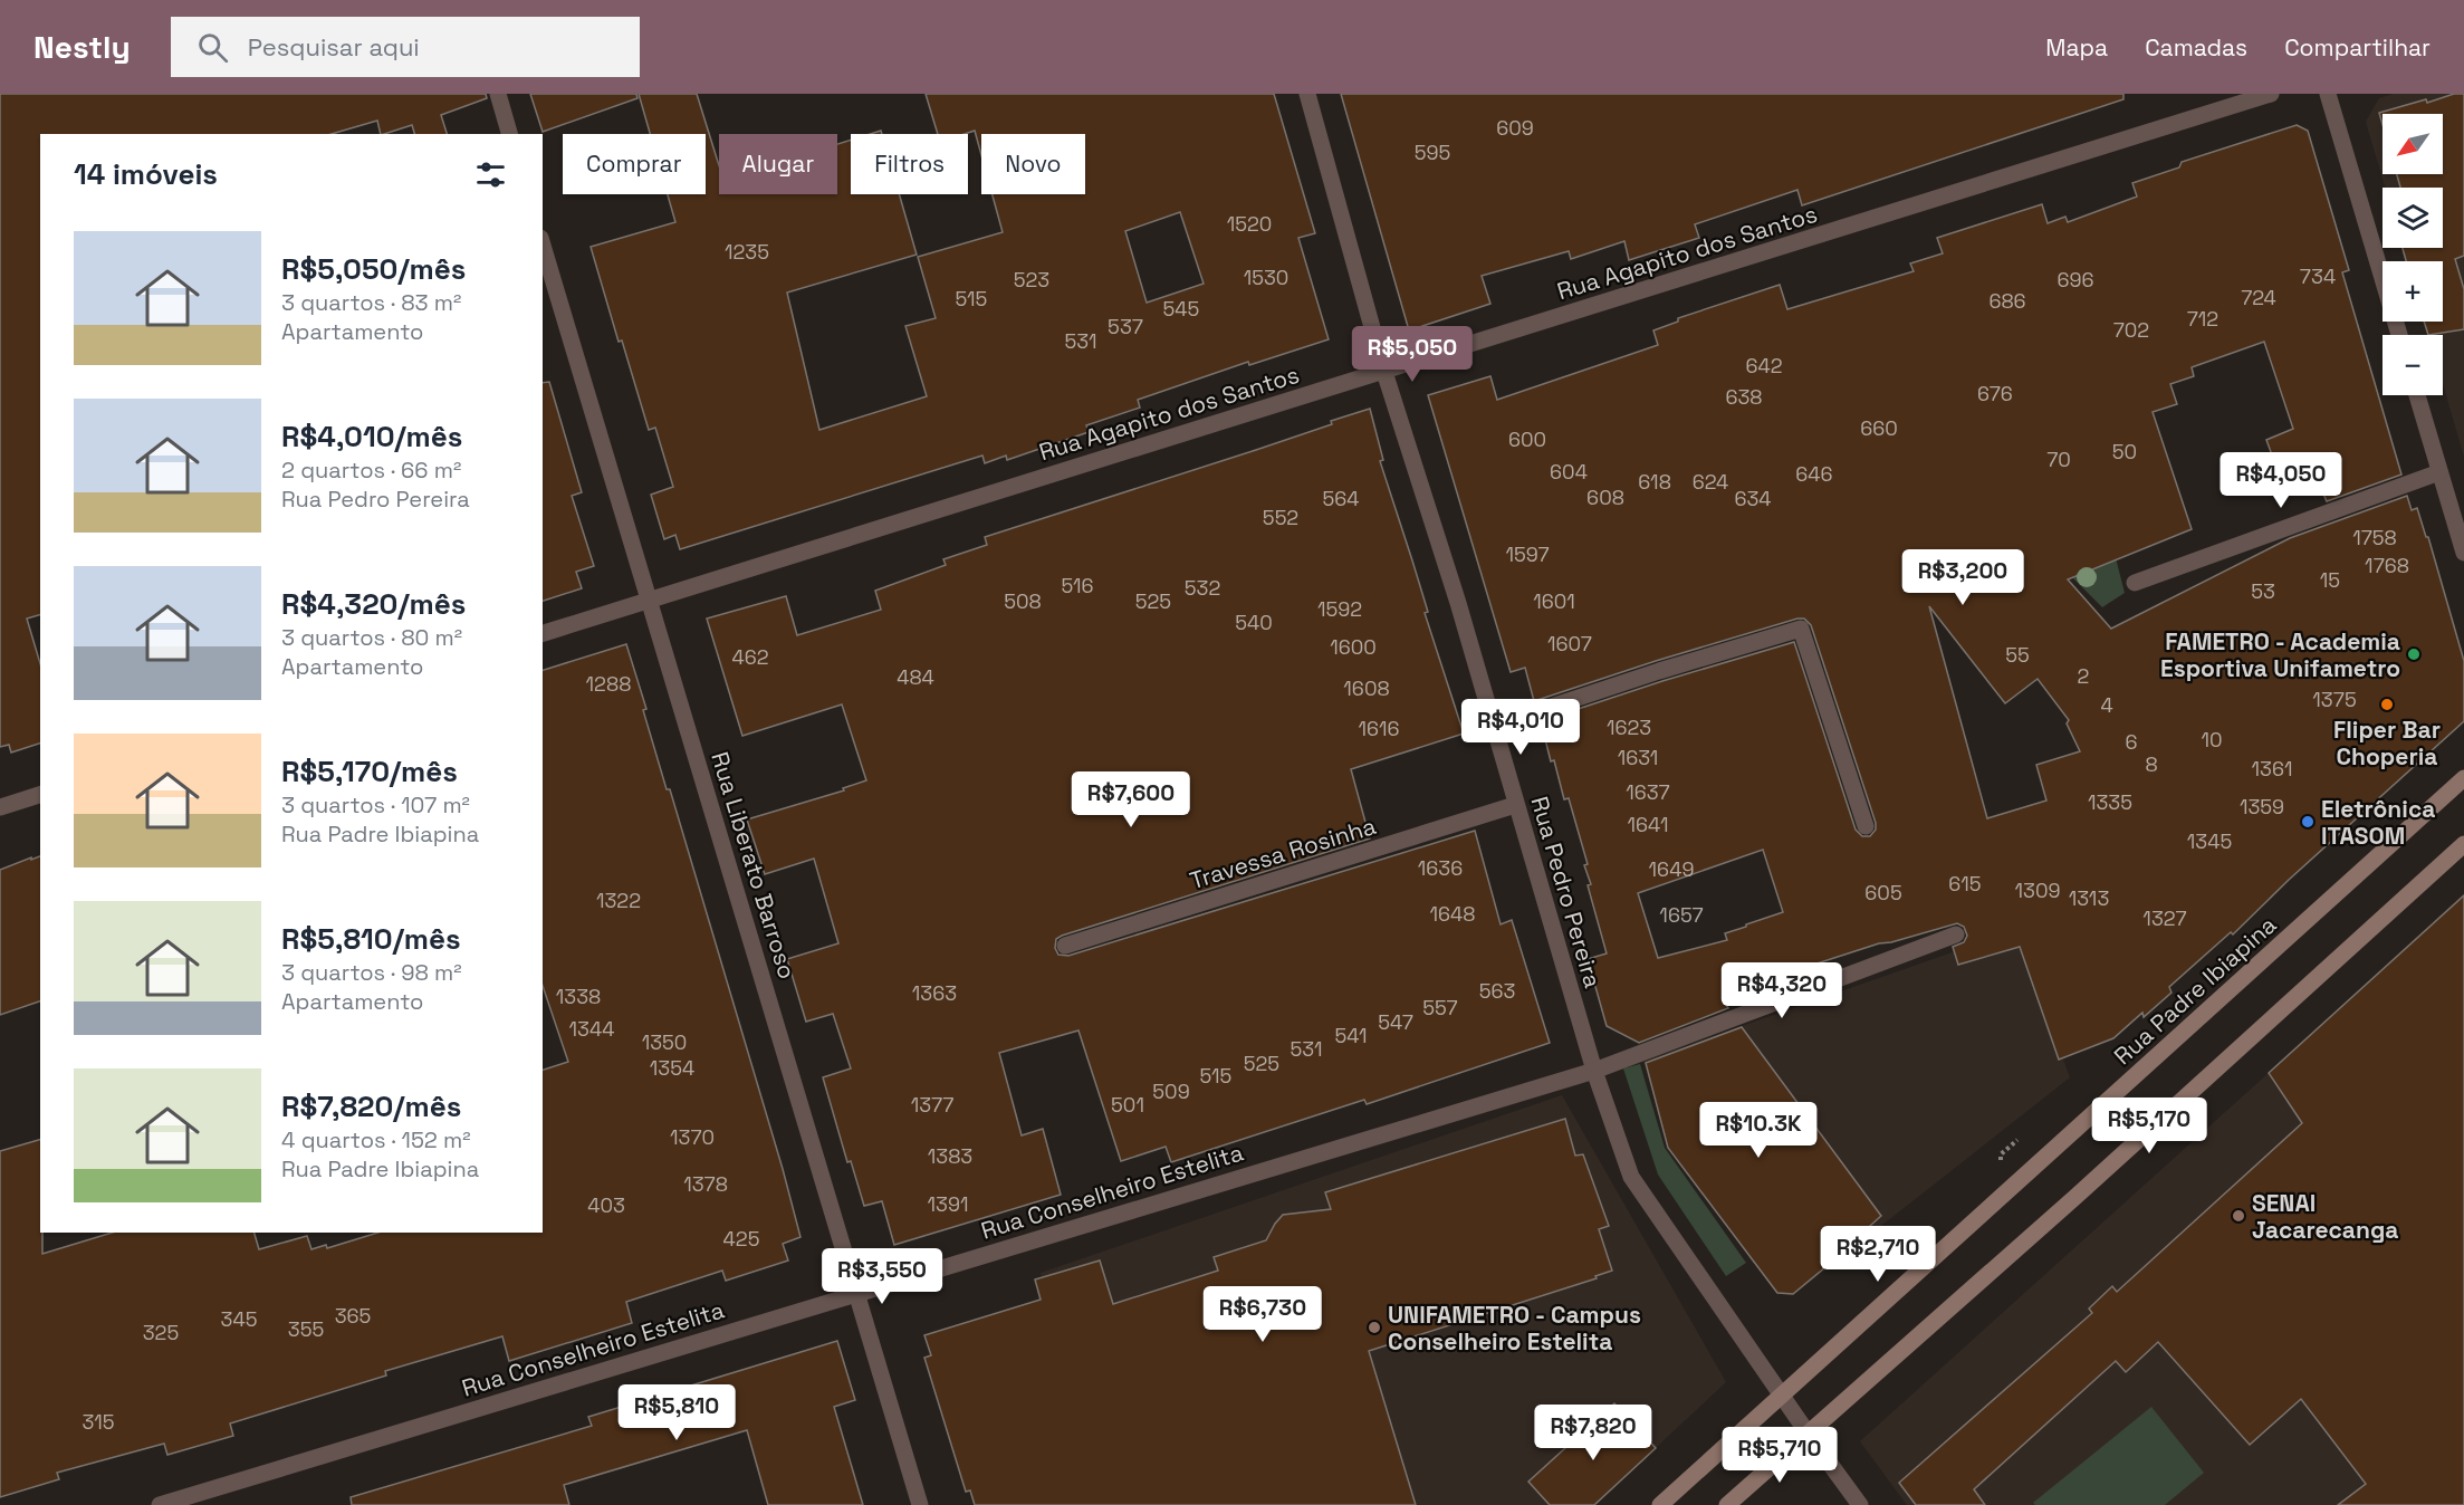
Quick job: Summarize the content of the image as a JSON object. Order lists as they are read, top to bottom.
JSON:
{
  "streets": {
    "street": [
      "Rua Agapito dos Santos",
      "Travessa Rosinha",
      "Rua Liberato Barroso",
      "Rua Pedro Pereira",
      "Rua Padre Ibiapina",
      "Rua Conselheiro Estelita"
    ]
  },
  "crossings": [
    ["Rua Agapito dos Santos", "Rua Liberato Barroso"],
    ["Rua Agapito dos Santos", "Rua Pedro Pereira"],
    ["Travessa Rosinha", "Rua Pedro Pereira"],
    ["Rua Liberato Barroso", "Rua Conselheiro Estelita"],
    ["Rua Pedro Pereira", "Rua Padre Ibiapina"],
    ["Rua Pedro Pereira", "Rua Conselheiro Estelita"]
  ],
  "places": [
    "FAMETRO - Academia Esportiva Unifametro",
    "Fliper Bar Choperia",
    "Eletrônica ITASOM",
    "SENAI Jacarecanga",
    "UNIFAMETRO - Campus Conselheiro Estelita"
  ],
  "house_numbers": [
    "609",
    "595",
    "1520",
    "1235",
    "734",
    "1530",
    "523",
    "696",
    "724",
    "515",
    "686",
    "545",
    "712",
    "537",
    "702",
    "531",
    "642",
    "676",
    "638",
    "660",
    "600",
    "50",
    "70",
    "604",
    "646",
    "618",
    "624",
    "608",
    "564",
    "634",
    "552",
    "1758",
    "1597",
    "1768",
    "15",
    "516",
    "532",
    "53",
    "508",
    "525",
    "1601",
    "1592",
    "540",
    "1607",
    "1600",
    "55",
    "462",
    "2",
    "484",
    "1288",
    "1608",
    "1375",
    "4",
    "1623",
    "1616",
    "10",
    "6",
    "1631",
    "8",
    "1361",
    "1637",
    "1335",
    "1359",
    "1641",
    "1345",
    "1636",
    "1649",
    "615",
    "1309",
    "605",
    "1313",
    "1322",
    "1648",
    "1657",
    "1327",
    "563",
    "1363",
    "1338",
    "557",
    "547",
    "1344",
    "541",
    "1350",
    "531",
    "525",
    "1354",
    "515",
    "509",
    "1377",
    "501",
    "1370",
    "1383",
    "1378",
    "1391",
    "403",
    "425",
    "365",
    "345",
    "355",
    "325",
    "315"
  ],
  "north": "bottom left",
  "page": {
    "header": "Nestly",
    "search": "Pesquisar aqui",
    "nav": ["Mapa", "Camadas", "Compartilhar"],
    "map_buttons": ["+", "−"],
    "chip": [
      "Comprar",
      "Alugar",
      "Filtros",
      "Novo"
    ],
    "heading": "14 imóveis",
    "list": [
      {
        "name": "R$5,050/mês",
        "note": "3 quartos · 83 m² · Apartamento"
      },
      {
        "name": "R$4,010/mês",
        "note": "2 quartos · 66 m² · Rua Pedro Pereira"
      },
      {
        "name": "R$4,320/mês",
        "note": "3 quartos · 80 m² · Apartamento"
      },
      {
        "name": "R$5,170/mês",
        "note": "3 quartos · 107 m² · Rua Padre Ibiapina"
      },
      {
        "name": "R$5,810/mês",
        "note": "3 quartos · 98 m² · Apartamento"
      },
      {
        "name": "R$7,820/mês",
        "note": "4 quartos · 152 m² · Rua Padre Ibiapina"
      }
    ],
    "price": [
      "R$5,050",
      "R$4,050",
      "R$3,200",
      "R$4,010",
      "R$7,600",
      "R$4,320",
      "R$5,170",
      "R$10.3K",
      "R$2,710",
      "R$3,550",
      "R$6,730",
      "R$5,810",
      "R$7,820",
      "R$5,710"
    ]
  }
}
